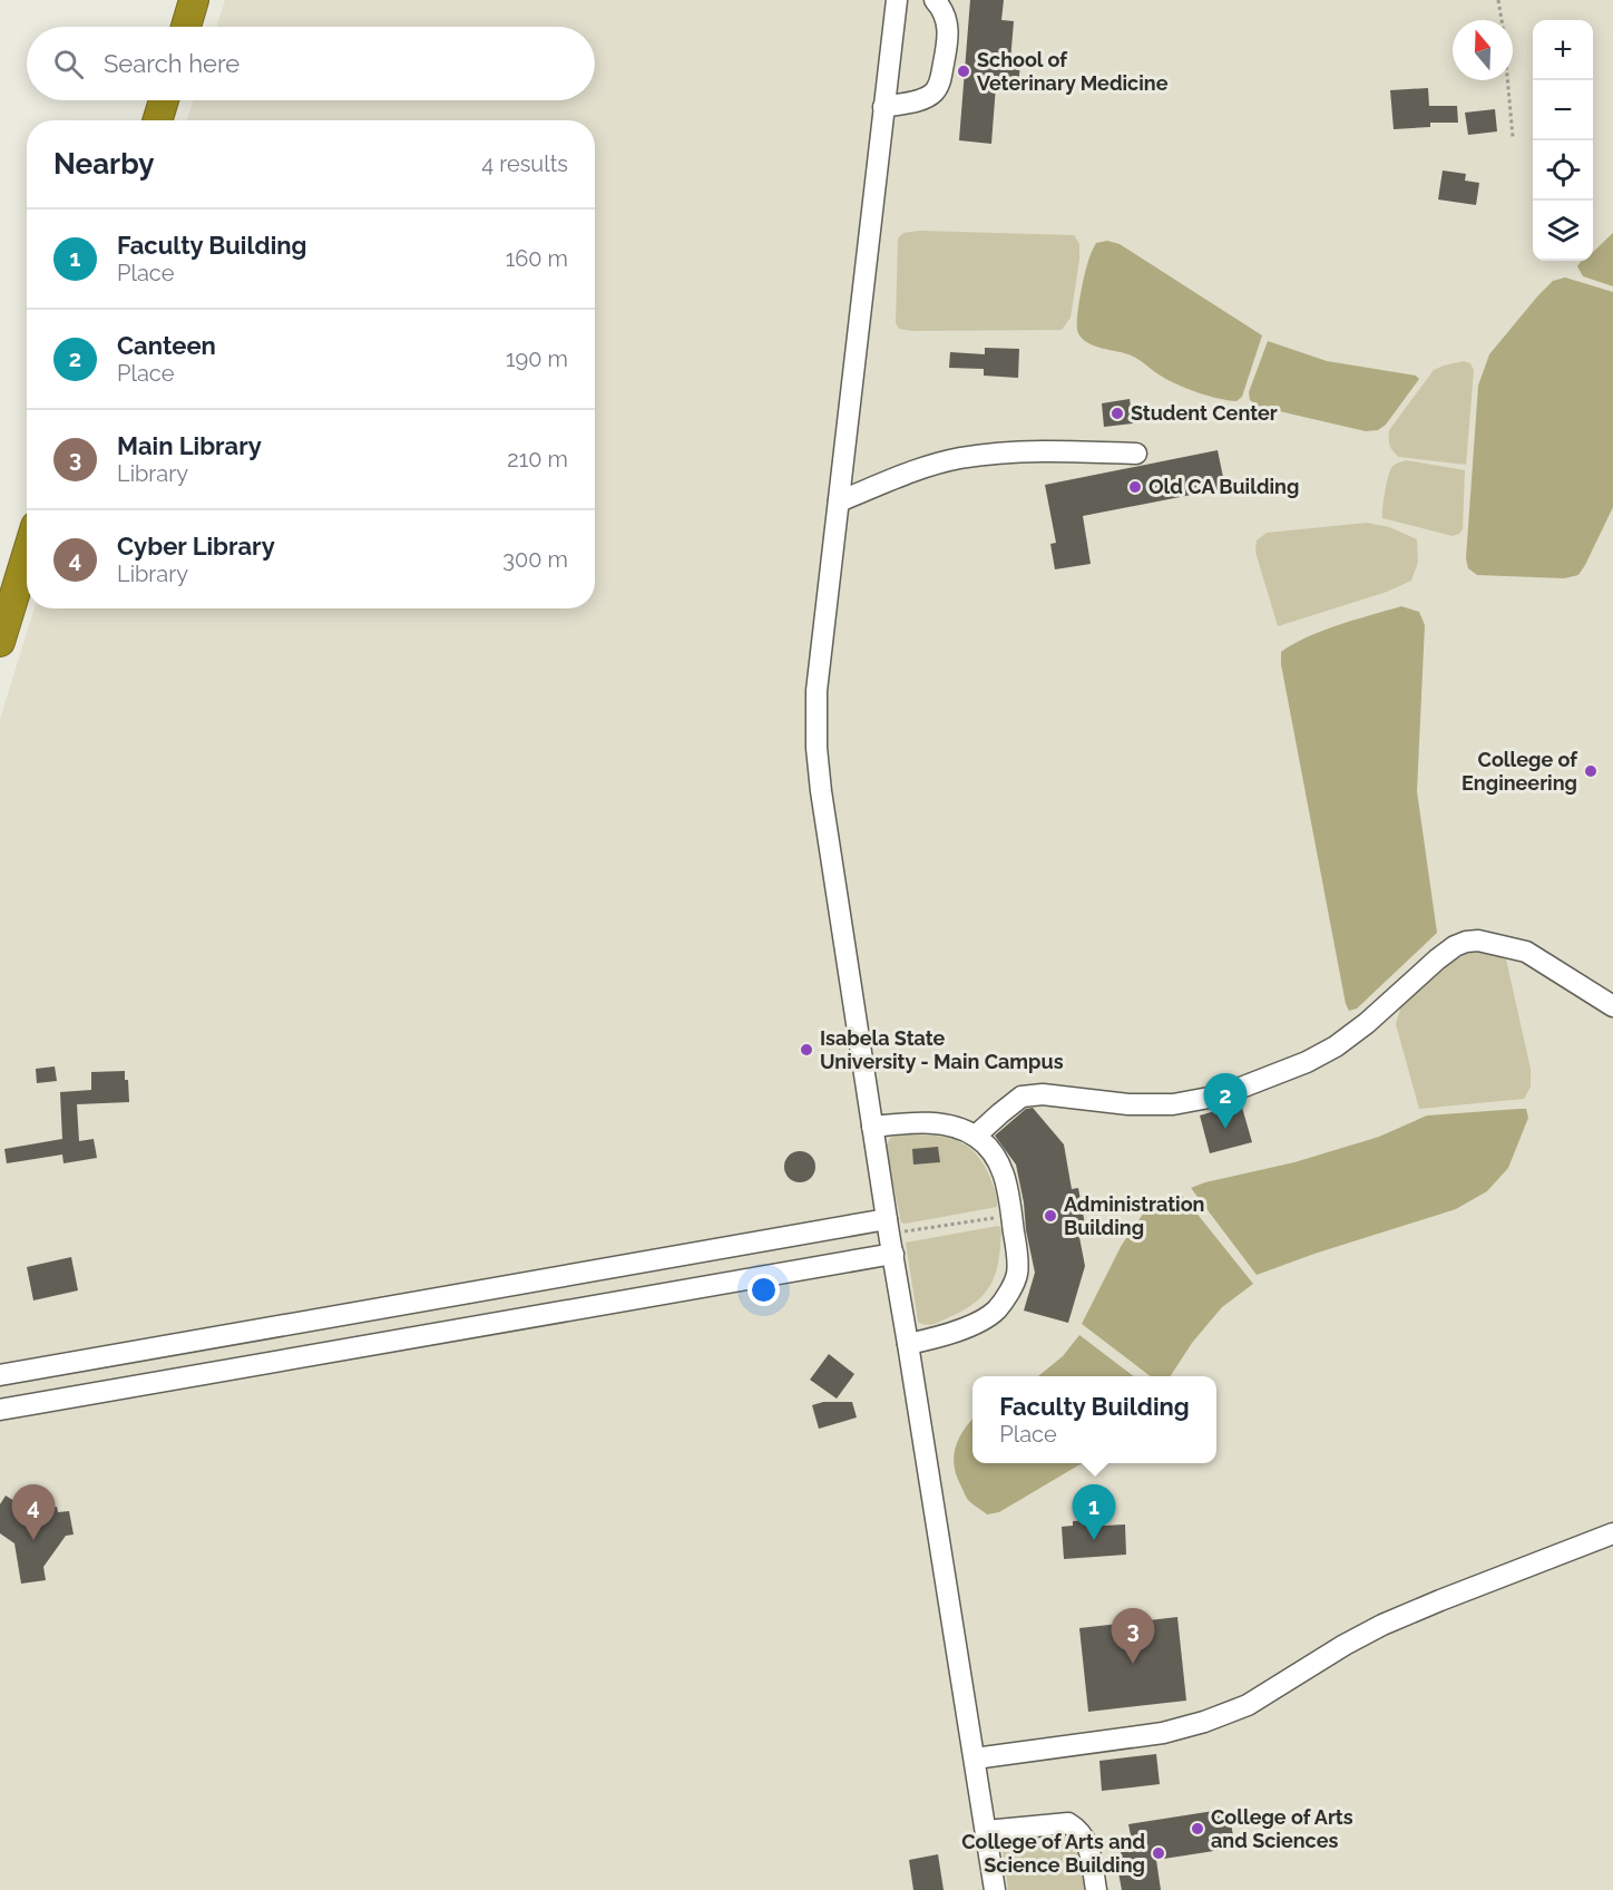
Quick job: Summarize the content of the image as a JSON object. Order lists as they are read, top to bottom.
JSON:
{
  "places": [
    "School of Veterinary Medicine",
    "Student Center",
    "Old CA Building",
    "College of Engineering",
    "Isabela State University - Main Campus",
    "Administration Building",
    "College of Arts and Sciences",
    "College of Arts and Science Building"
  ],
  "north": "top",
  "page": {
    "map_buttons": ["+", "−"],
    "search": "Search here",
    "heading": ["Nearby", "4 results"],
    "list": [
      {
        "mark": "1",
        "name": "Faculty Building",
        "note": "Place",
        "value": "160 m"
      },
      {
        "mark": "2",
        "name": "Canteen",
        "note": "Place",
        "value": "190 m"
      },
      {
        "mark": "3",
        "name": "Main Library",
        "note": "Library",
        "value": "210 m"
      },
      {
        "mark": "4",
        "name": "Cyber Library",
        "note": "Library",
        "value": "300 m"
      }
    ],
    "pins": [
      "2",
      "1",
      "4",
      "3"
    ],
    "popup": ["Faculty Building", "Place"]
  }
}
